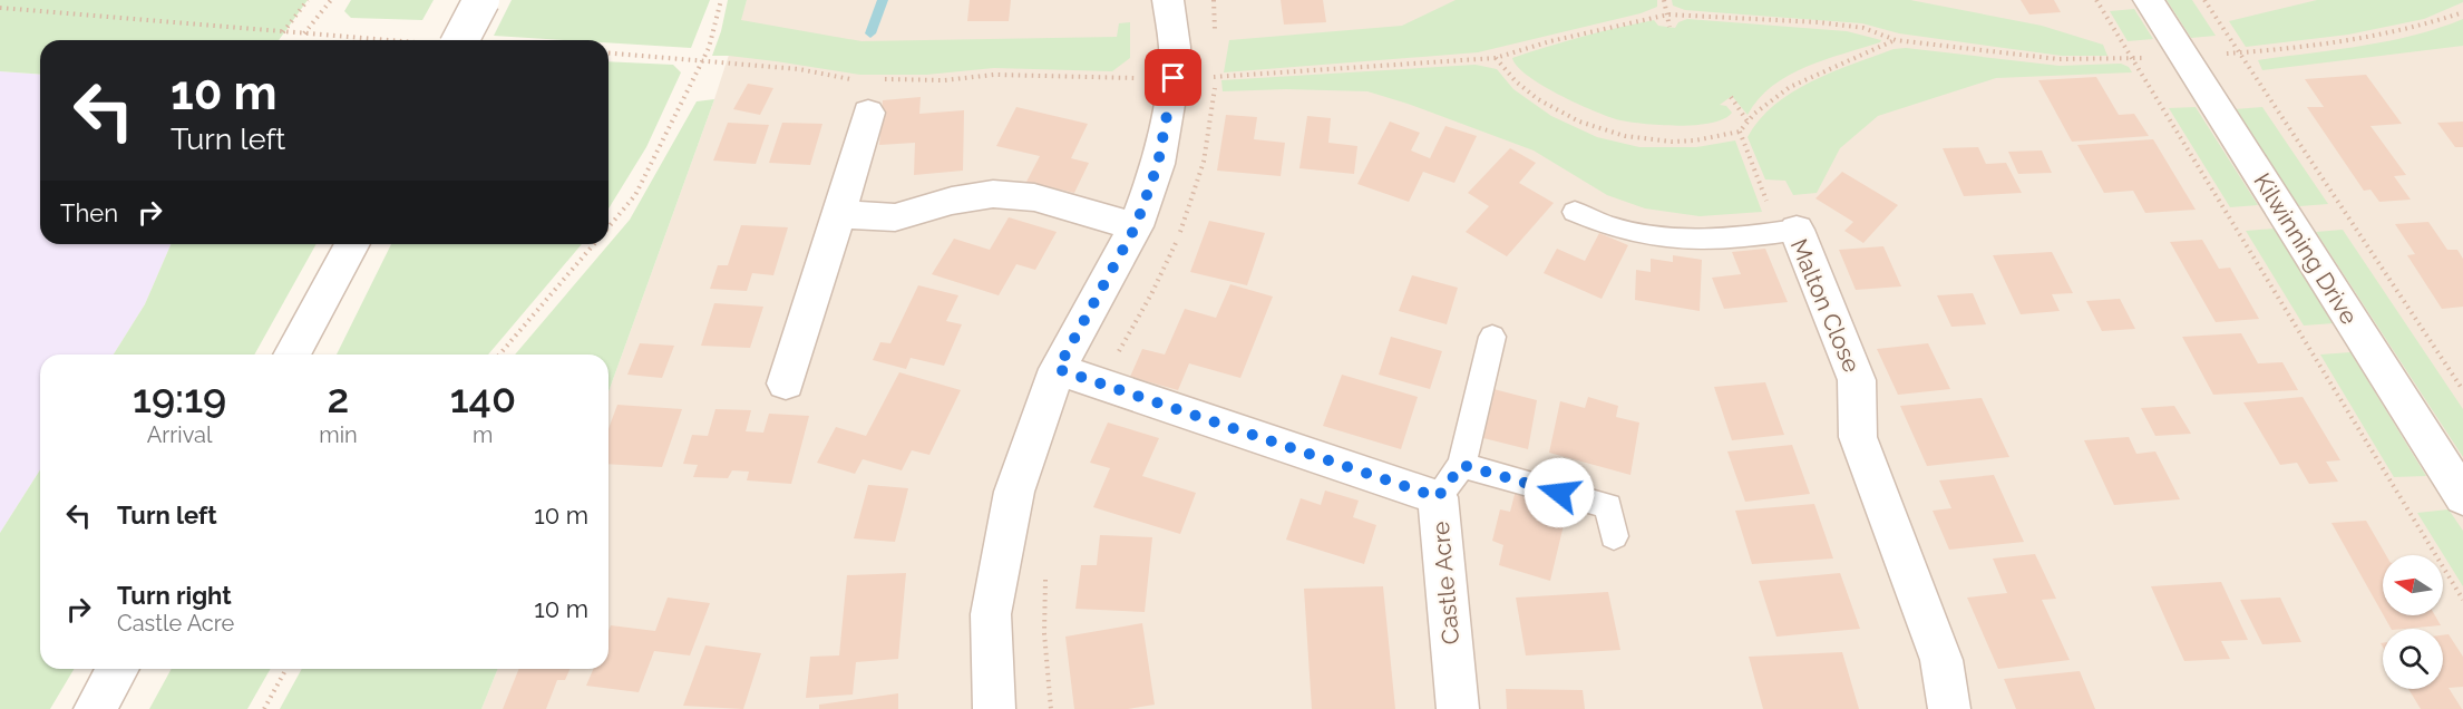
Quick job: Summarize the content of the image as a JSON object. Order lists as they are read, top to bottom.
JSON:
{
  "streets": {
    "street": ["Kilwinning Drive", "Malton Close", "Castle Acre"]
  },
  "north": "left",
  "page": {
    "turn": ["10 m", "Turn left"],
    "then": "Then",
    "eta": [
      "19:19",
      "Arrival",
      "2",
      "min",
      "140",
      "m"
    ],
    "list": [
      {
        "name": "Turn left",
        "value": "10 m"
      },
      {
        "name": "Turn right",
        "note": "Castle Acre",
        "value": "10 m"
      }
    ]
  }
}
